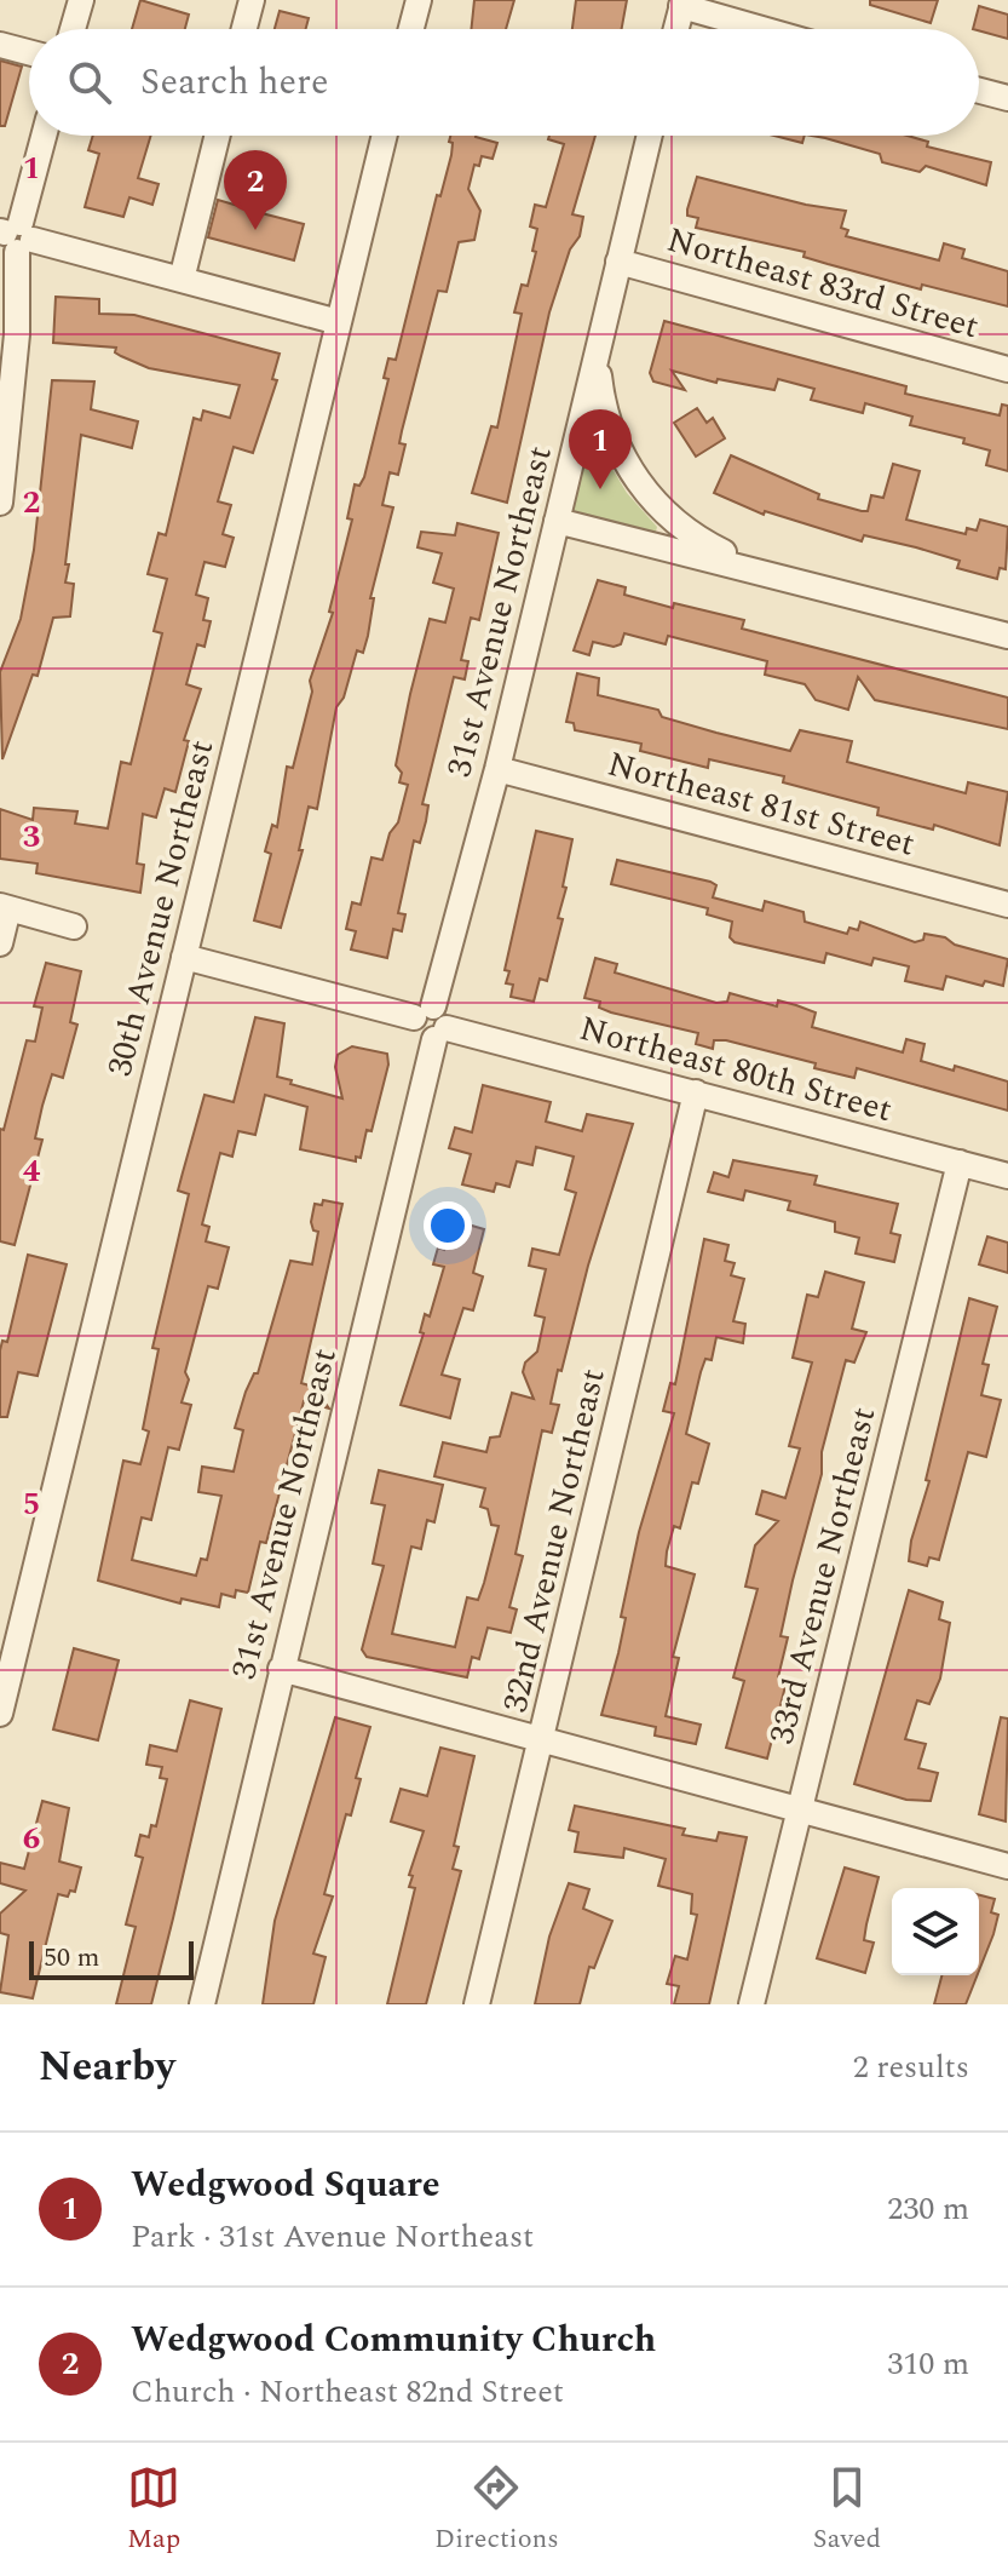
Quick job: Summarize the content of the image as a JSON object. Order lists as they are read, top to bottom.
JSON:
{
  "streets": {
    "street": [
      "Northeast 83rd Street",
      "31st Avenue Northeast",
      "Northeast 81st Street",
      "30th Avenue Northeast",
      "Northeast 80th Street",
      "32nd Avenue Northeast",
      "33rd Avenue Northeast"
    ]
  },
  "crossings": [
    ["Northeast 83rd Street", "31st Avenue Northeast"],
    ["31st Avenue Northeast", "Northeast 81st Street"],
    ["31st Avenue Northeast", "Northeast 80th Street"],
    ["Northeast 80th Street", "32nd Avenue Northeast"],
    ["Northeast 80th Street", "33rd Avenue Northeast"]
  ],
  "scale_bar": "50 m",
  "page": {
    "search": "Search here",
    "pins": ["2", "1"],
    "scale": "50 m",
    "heading": ["Nearby", "2 results"],
    "list": [
      {
        "mark": "1",
        "name": "Wedgwood Square",
        "note": "Park · 31st Avenue Northeast",
        "value": "230 m"
      },
      {
        "mark": "2",
        "name": "Wedgwood Community Church",
        "note": "Church · Northeast 82nd Street",
        "value": "310 m"
      }
    ],
    "nav": ["Map", "Directions", "Saved"]
  },
  "grid": {
    "rows": [
      "1",
      "2",
      "3",
      "4",
      "5",
      "6"
    ]
  }
}
